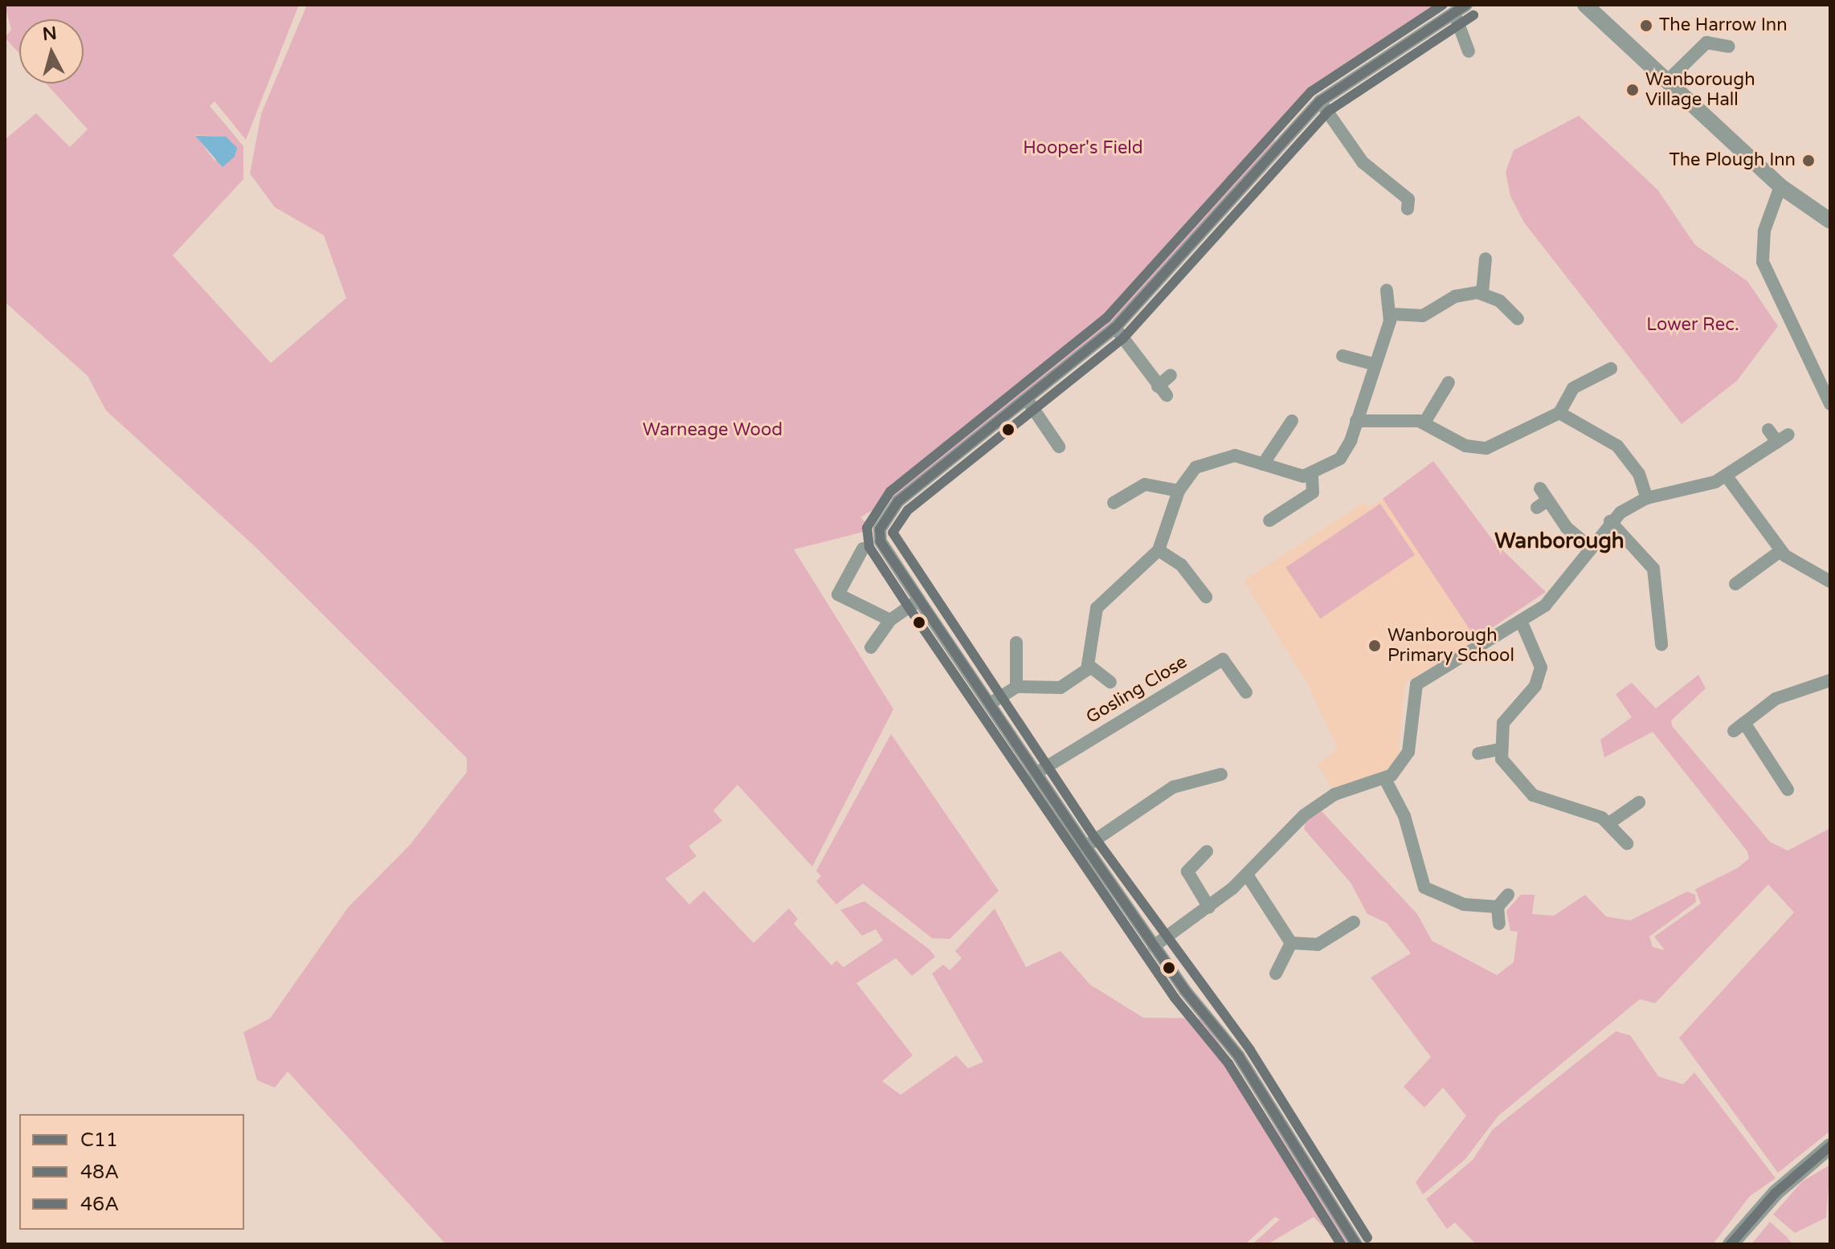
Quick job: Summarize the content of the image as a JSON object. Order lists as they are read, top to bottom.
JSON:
{
  "streets": {
    "street": ["Gosling Close"]
  },
  "districts": ["Wanborough"],
  "parks": ["Hooper's Field", "Lower Rec.", "Warneage Wood"],
  "places": [
    "The Harrow Inn",
    "Wanborough Village Hall",
    "The Plough Inn",
    "Wanborough Primary School"
  ],
  "lines": ["transit line C11", "transit line 46A", "transit line 48A"],
  "legend": ["C11", "48A", "46A"],
  "north": "top"
}
